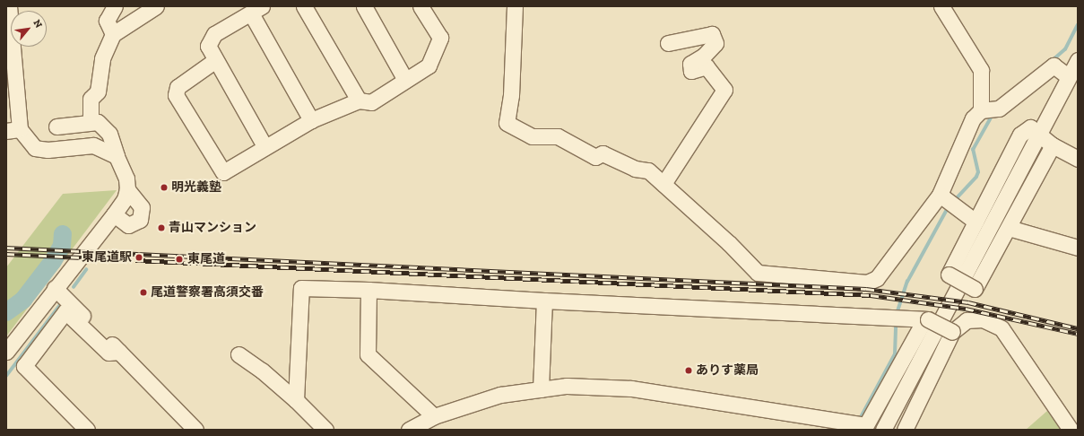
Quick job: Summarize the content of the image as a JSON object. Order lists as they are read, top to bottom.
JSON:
{
  "places": [
    "明光義塾",
    "青山マンション",
    "東尾道駅",
    "東尾道",
    "尾道警察署高須交番",
    "ありす薬局"
  ],
  "north": "top right"
}
